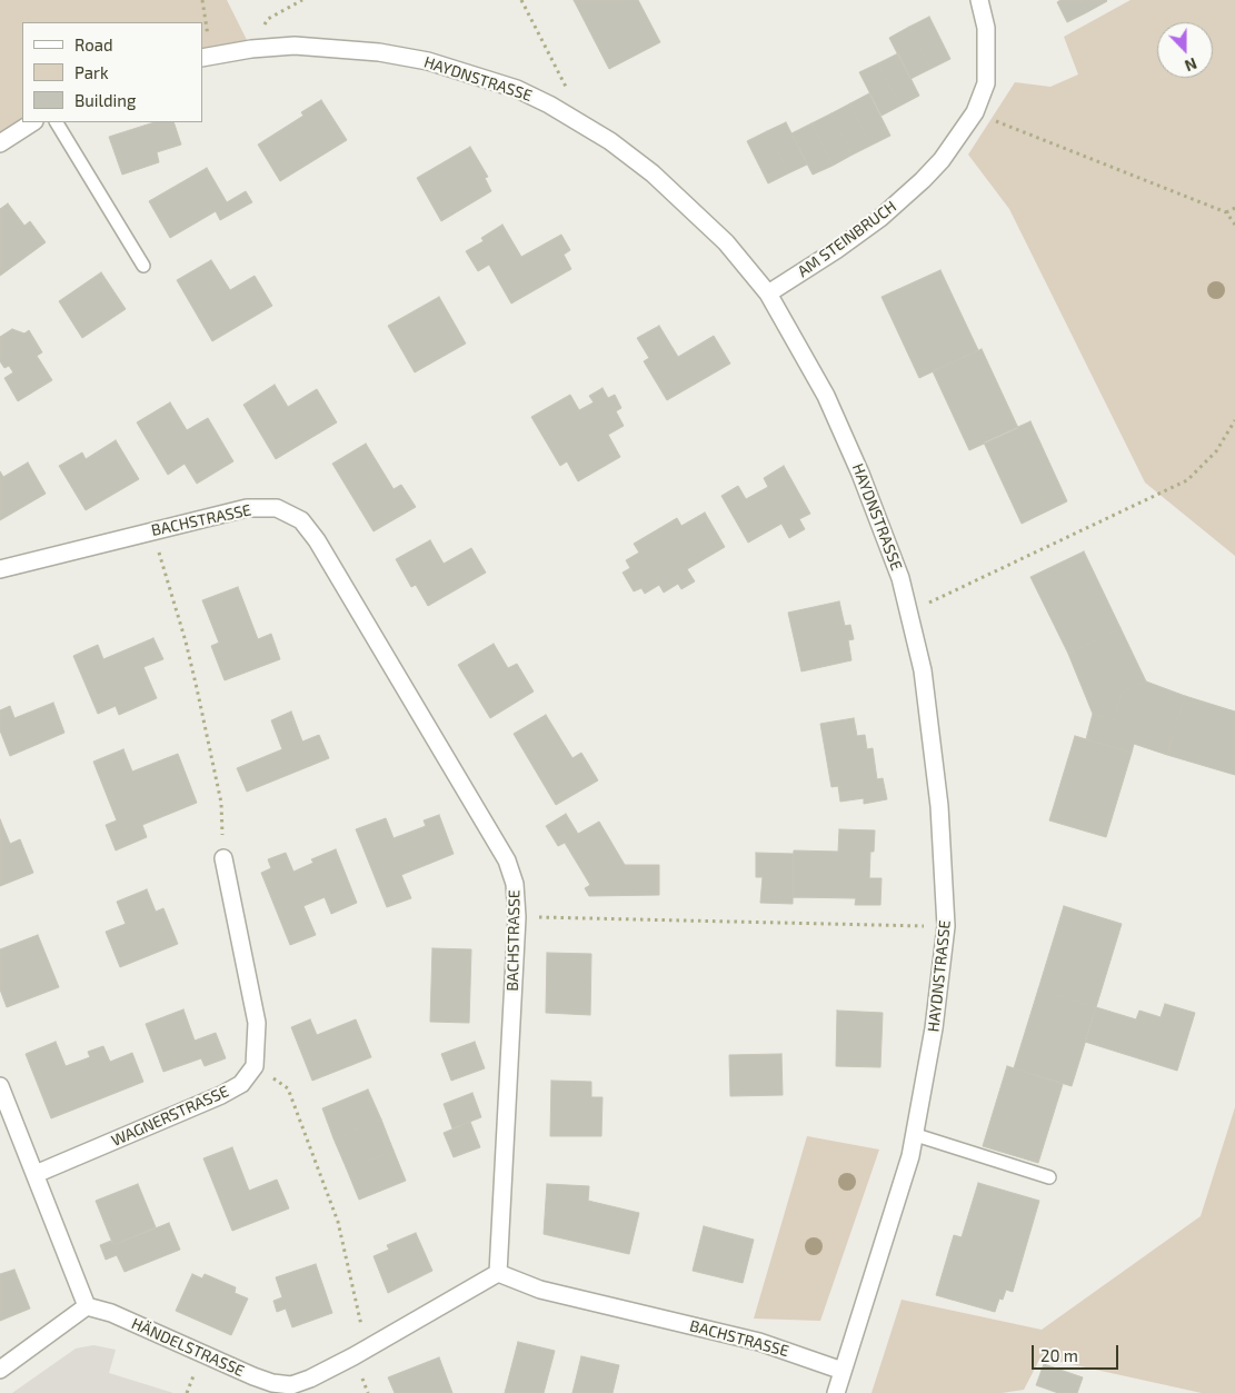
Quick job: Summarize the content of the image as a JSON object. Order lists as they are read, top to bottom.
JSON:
{
  "streets": {
    "street": [
      "HAYDNSTRASSE",
      "AM STEINBRUCH",
      "BACHSTRASSE",
      "WAGNERSTRASSE",
      "HÄNDELSTRASSE"
    ]
  },
  "crossings": [
    ["HAYDNSTRASSE", "AM STEINBRUCH"],
    ["HAYDNSTRASSE", "BACHSTRASSE"],
    ["BACHSTRASSE", "HÄNDELSTRASSE"]
  ],
  "legend": ["Road", "Park", "Building"],
  "scale_bar": "20 m",
  "north": "bottom"
}
